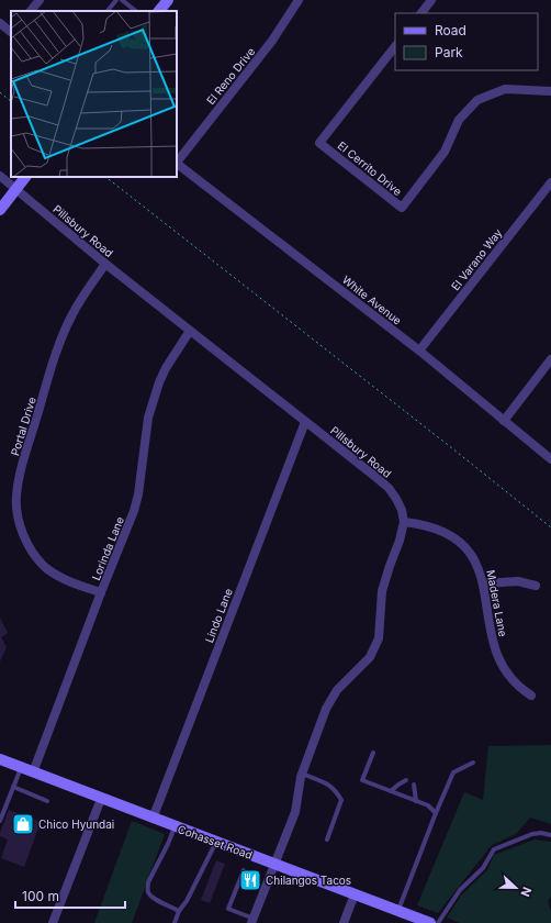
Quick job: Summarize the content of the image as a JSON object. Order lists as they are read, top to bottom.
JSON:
{
  "streets": {
    "street": [
      "El Reno Drive",
      "El Cerrito Drive",
      "Pillsbury Road",
      "El Varano Way",
      "White Avenue",
      "Portal Drive",
      "Lorinda Lane",
      "Madera Lane",
      "Lindo Lane",
      "Cohasset Road"
    ]
  },
  "crossings": [
    ["Pillsbury Road", "Portal Drive"],
    ["Pillsbury Road", "Lorinda Lane"],
    ["Pillsbury Road", "Madera Lane"],
    ["Pillsbury Road", "Lindo Lane"],
    ["El Varano Way", "White Avenue"],
    ["Portal Drive", "Lorinda Lane"],
    ["Lorinda Lane", "Cohasset Road"],
    ["Lindo Lane", "Cohasset Road"]
  ],
  "places": {
    "shop": ["Chico Hyundai"],
    "restaurant": ["Chilangos Tacos"]
  },
  "legend": ["Road", "Park"],
  "scale_bar": "100 m",
  "north": "right"
}
